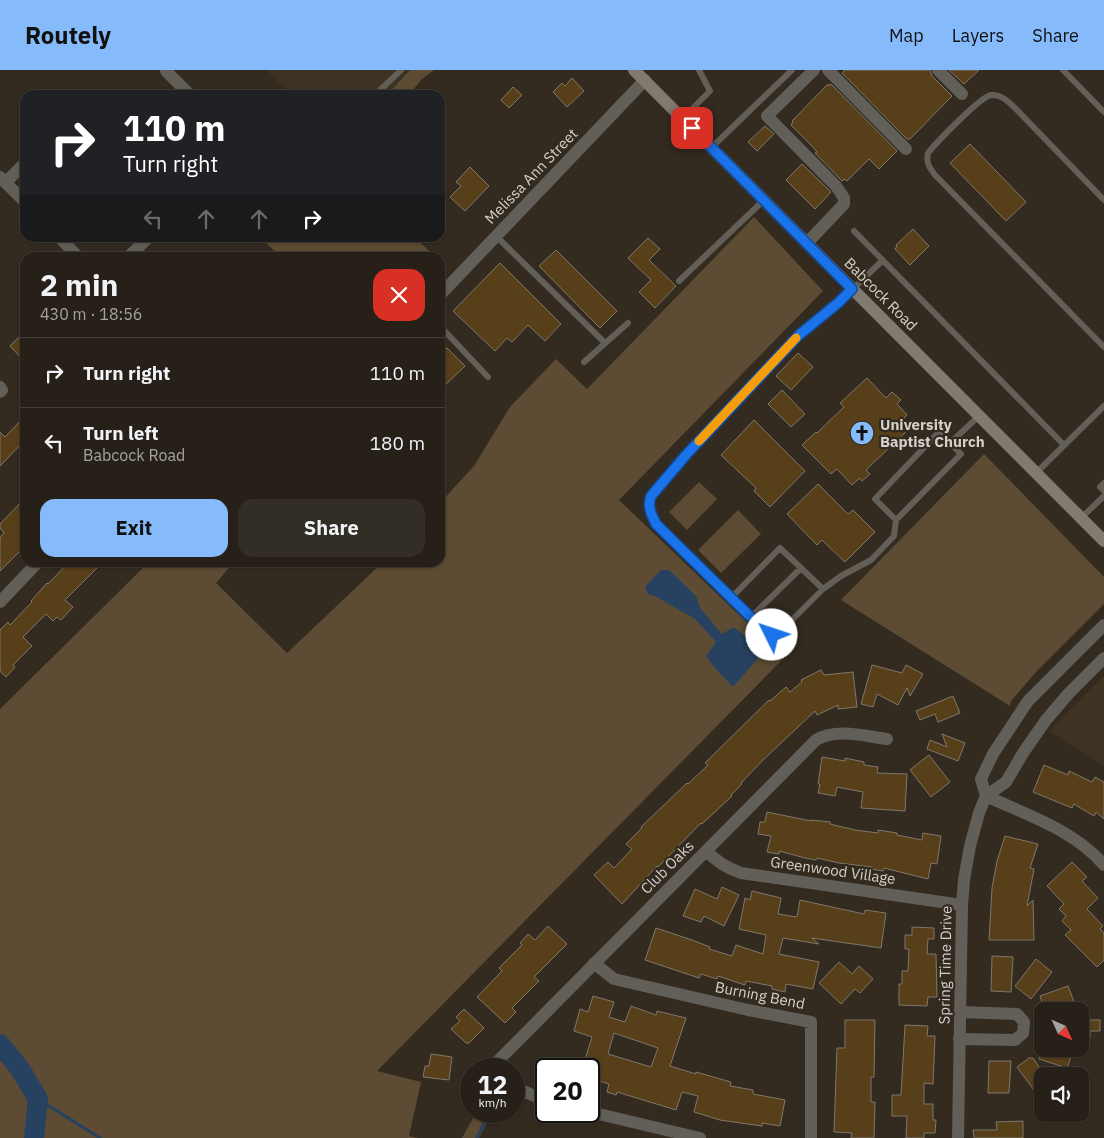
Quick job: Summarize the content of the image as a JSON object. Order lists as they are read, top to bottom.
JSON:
{
  "streets": {
    "main road": ["Babcock Road"],
    "street": [
      "Melissa Ann Street",
      "Club Oaks",
      "Greenwood Village",
      "Spring Time Drive",
      "Burning Bend"
    ]
  },
  "crossings": [
    ["Melissa Ann Street", "Babcock Road"],
    ["Club Oaks", "Greenwood Village"],
    ["Club Oaks", "Burning Bend"],
    ["Greenwood Village", "Spring Time Drive"]
  ],
  "places": {
    "church": ["University Baptist Church"]
  },
  "north": "bottom right",
  "page": {
    "header": "Routely",
    "nav": ["Map", "Layers", "Share"],
    "turn": ["110 m", "Turn right"],
    "heading": ["2 min", "430 m · 18:56"],
    "list": [
      {
        "name": "Turn right",
        "value": "110 m"
      },
      {
        "name": "Turn left",
        "note": "Babcock Road",
        "value": "180 m"
      }
    ],
    "buttons": ["Exit", "Share"],
    "speed": "12 km/h",
    "limit": "20"
  }
}
